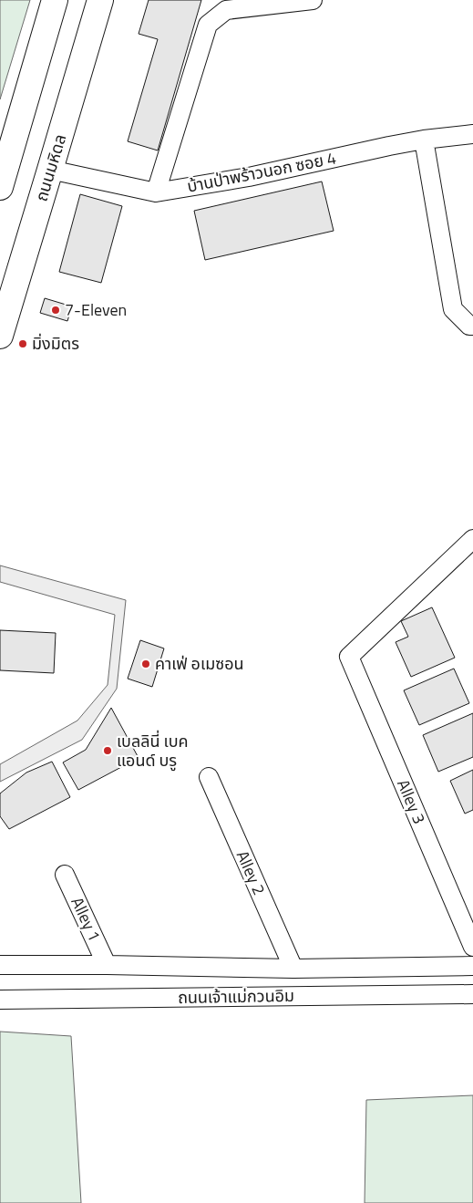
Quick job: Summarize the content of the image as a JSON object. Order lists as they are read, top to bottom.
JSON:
{
  "streets": {
    "main road": ["ถนนมหิดล"],
    "street": [
      "บ้านป่าพร้าวนอก ซอย 4",
      "Alley 3",
      "Alley 2",
      "Alley 1",
      "ถนนเจ้าแม่กวนอิม"
    ]
  },
  "crossings": [
    ["ถนนมหิดล", "บ้านป่าพร้าวนอก ซอย 4"]
  ],
  "places": [
    "7-Eleven",
    "มิ่งมิตร",
    "คาเฟ่ อเมซอน",
    "เบลลินี่ เบค แอนด์ บรู"
  ]
}
